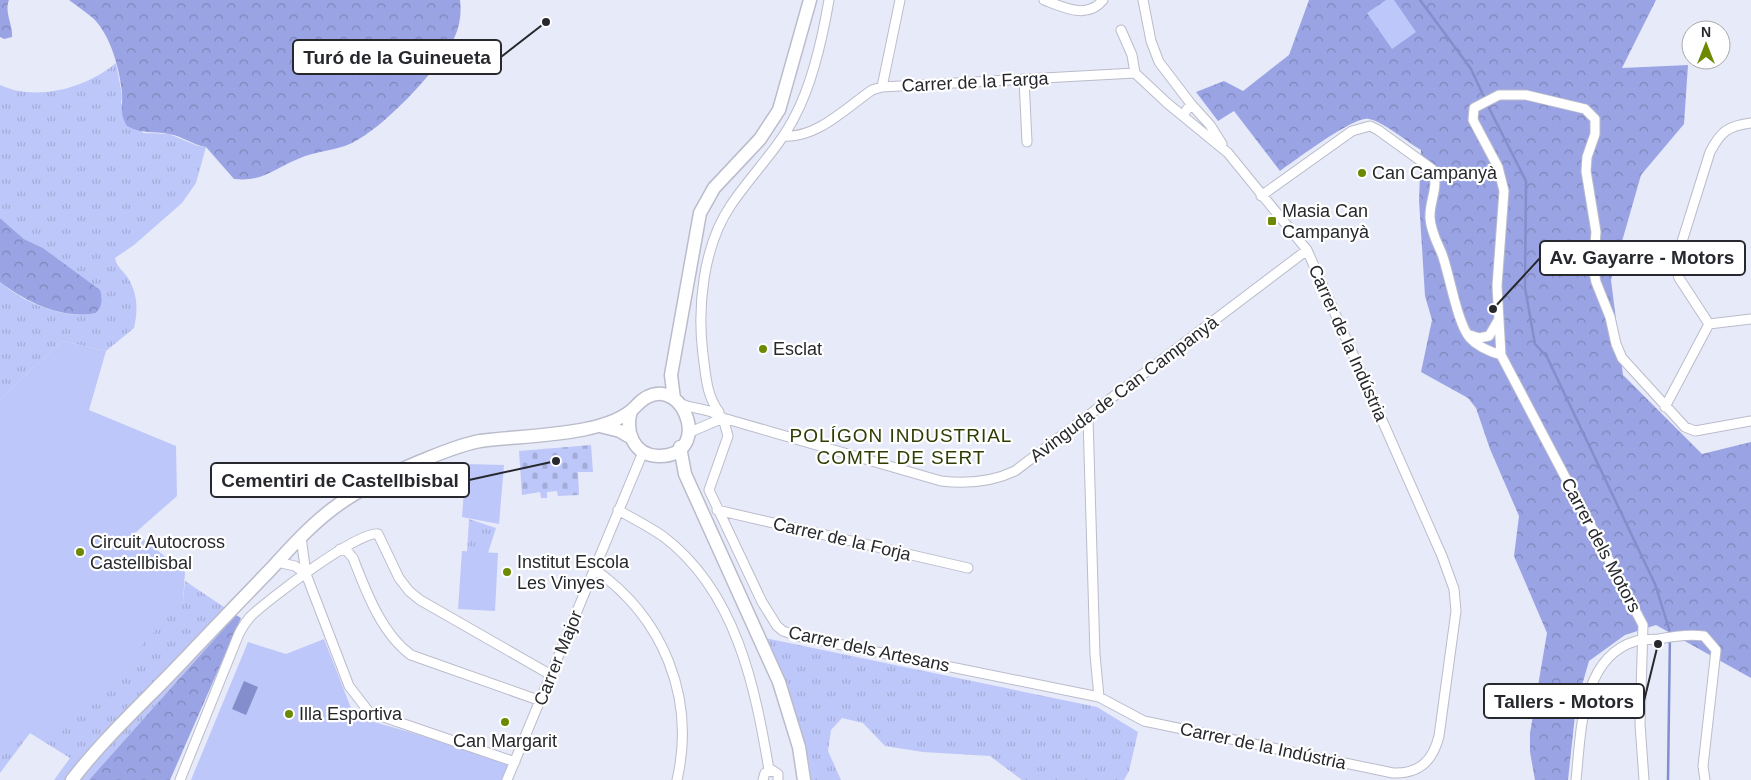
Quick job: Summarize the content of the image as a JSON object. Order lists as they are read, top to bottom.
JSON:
{
  "streets": {
    "street": [
      "Carrer de la Farga",
      "Carrer de la Indústria",
      "Avinguda de Can Campanyà",
      "Carrer de la Forja",
      "Carrer dels Motors",
      "Carrer dels Artesans",
      "Carrer Major"
    ]
  },
  "crossings": [
    ["Carrer de la Farga", "Carrer de la Indústria"],
    ["Carrer de la Indústria", "Avinguda de Can Campanyà"],
    ["Carrer de la Indústria", "Carrer dels Artesans"],
    ["Avinguda de Can Campanyà", "Carrer dels Artesans"],
    ["Avinguda de Can Campanyà", "Carrer Major"],
    ["Carrer de la Forja", "Carrer dels Artesans"]
  ],
  "districts": ["POLÍGON INDUSTRIAL COMTE DE SERT"],
  "places": {
    "other": [
      "Turó de la Guineueta",
      "Can Campanyà",
      "Av. Gayarre - Motors",
      "Esclat",
      "Cementiri de Castellbisbal",
      "Circuit Autocross Castellbisbal",
      "Institut Escola Les Vinyes",
      "Tallers - Motors",
      "Illa Esportiva",
      "Can Margarit"
    ],
    "transit": ["Masia Can Campanyà"]
  },
  "north": "top"
}
